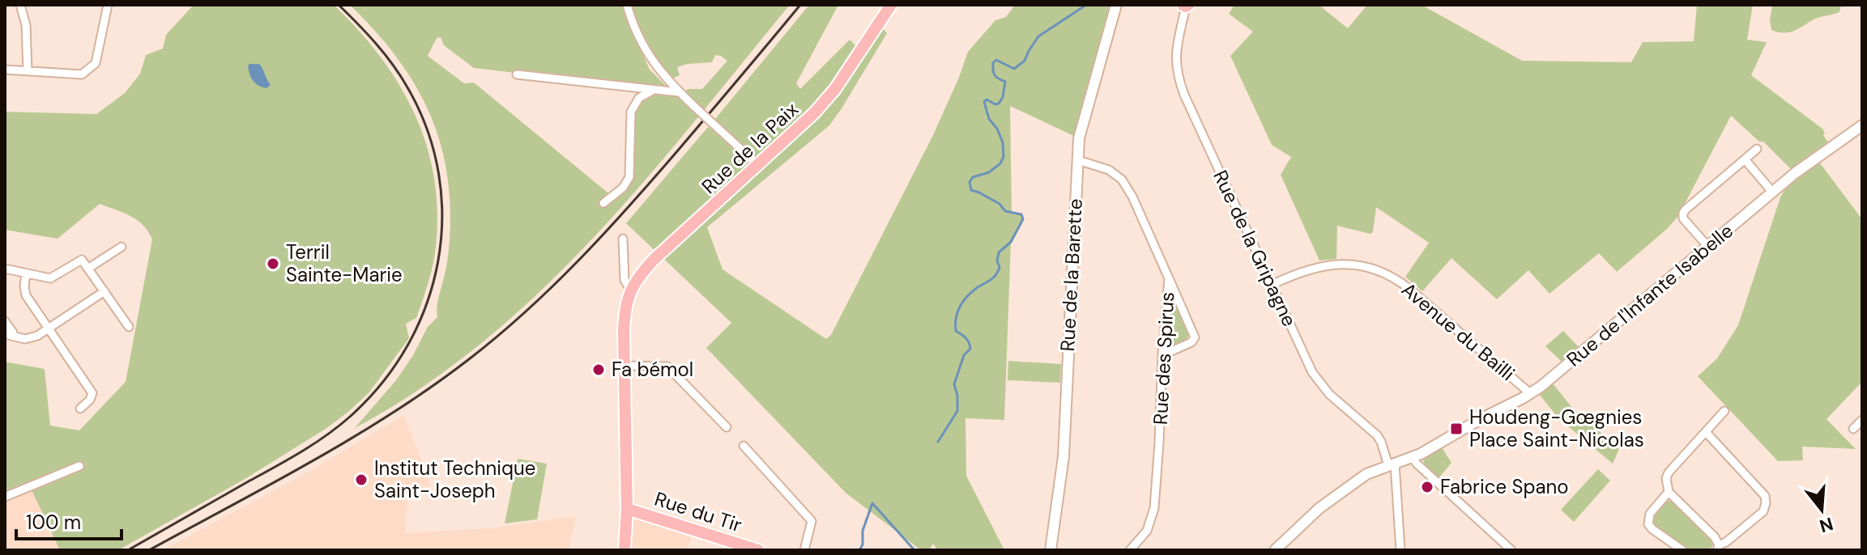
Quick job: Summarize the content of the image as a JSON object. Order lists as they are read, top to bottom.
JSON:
{
  "streets": {
    "main road": ["Rue de la Paix", "Rue du Tir"],
    "street": [
      "Rue de la Gripagne",
      "Rue de la Barette",
      "Rue de l'Infante Isabelle",
      "Avenue du Bailli",
      "Rue des Spirus"
    ]
  },
  "crossings": [
    ["Rue de la Paix", "Rue du Tir"],
    ["Rue de la Gripagne", "Rue de l'Infante Isabelle"],
    ["Rue de la Gripagne", "Avenue du Bailli"],
    ["Rue de la Barette", "Rue des Spirus"],
    ["Rue de l'Infante Isabelle", "Avenue du Bailli"]
  ],
  "places": {
    "other": [
      "Terril Sainte-Marie",
      "Fa bémol",
      "Institut Technique Saint-Joseph",
      "Fabrice Spano"
    ],
    "transit": ["Houdeng-Gœgnies Place Saint-Nicolas"]
  },
  "scale_bar": "100 m",
  "north": "bottom"
}
